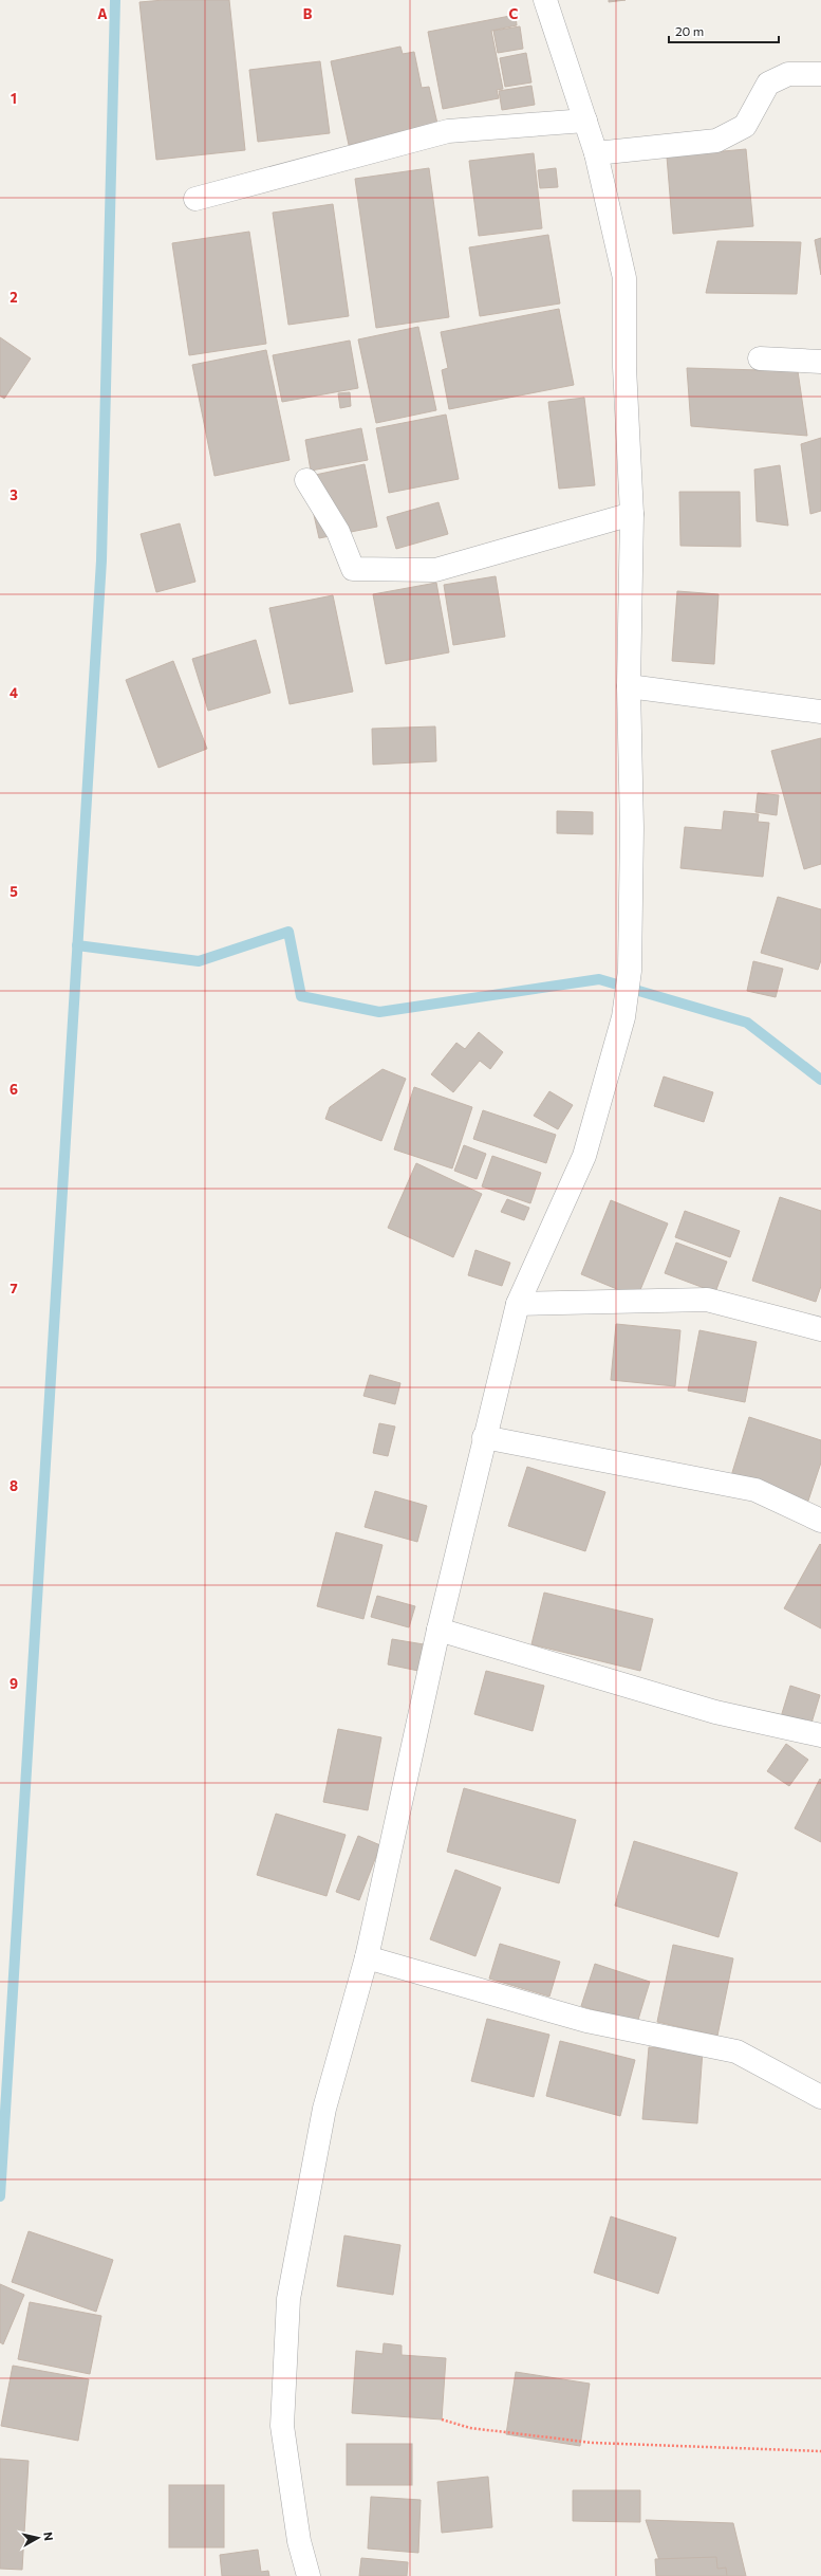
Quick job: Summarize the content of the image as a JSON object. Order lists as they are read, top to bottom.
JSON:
{
  "scale_bar": "20 m",
  "north": "right",
  "grid": {
    "columns": ["A", "B", "C"],
    "rows": [
      "1",
      "2",
      "3",
      "4",
      "5",
      "6",
      "7",
      "8",
      "9"
    ]
  }
}
